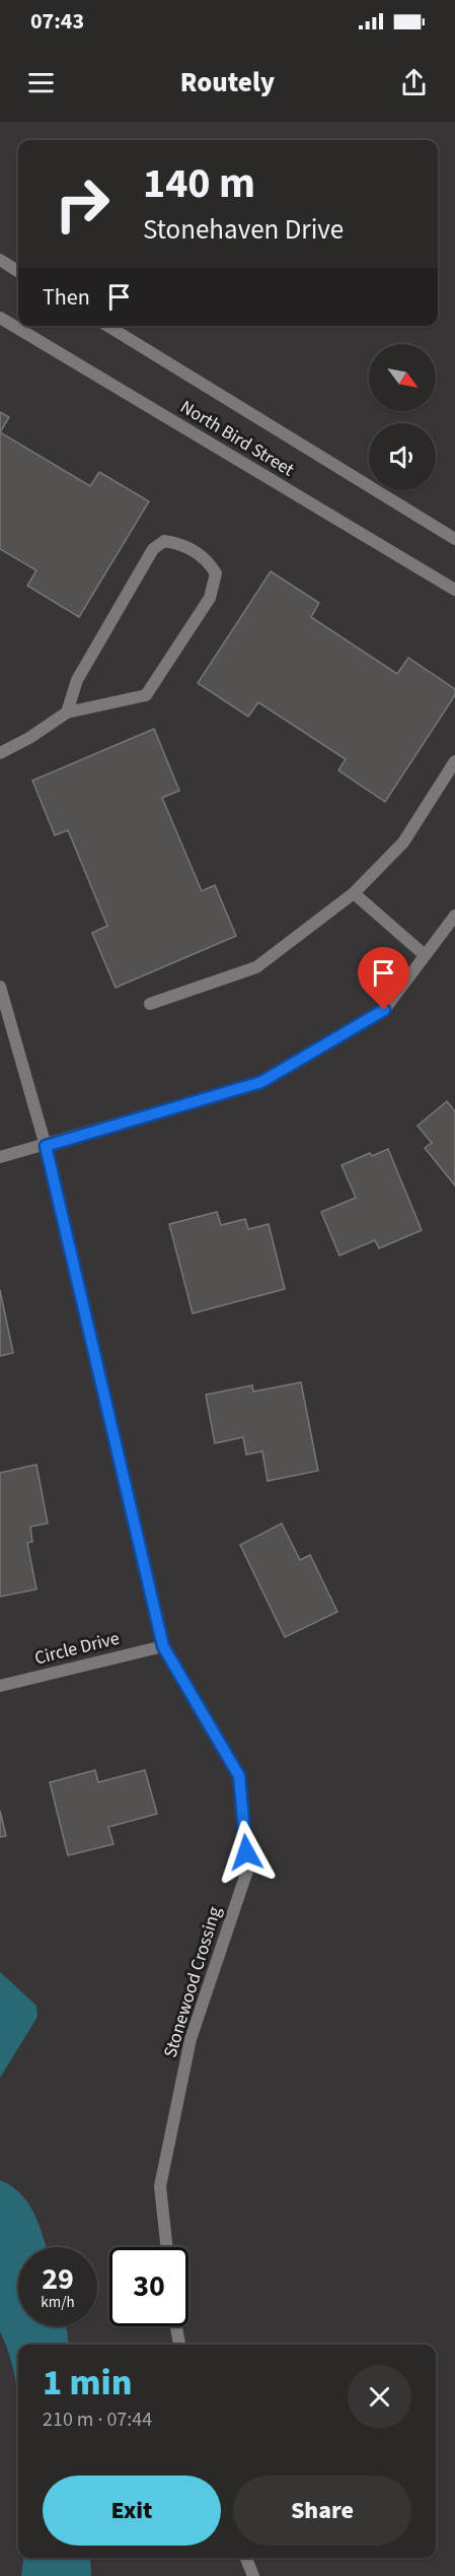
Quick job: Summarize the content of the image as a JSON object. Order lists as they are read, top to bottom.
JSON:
{
  "streets": {
    "street": ["North Bird Street", "Circle Drive", "Stonewood Crossing"]
  },
  "crossings": [
    ["Circle Drive", "Stonewood Crossing"]
  ],
  "north": "bottom right",
  "page": {
    "status": "07:43",
    "header": "Routely",
    "turn": ["140 m", "Stonehaven Drive"],
    "then": "Then",
    "speed": "29 km/h",
    "limit": "30",
    "heading": ["1 min", "210 m · 07:44"],
    "buttons": ["Exit", "Share"]
  }
}
